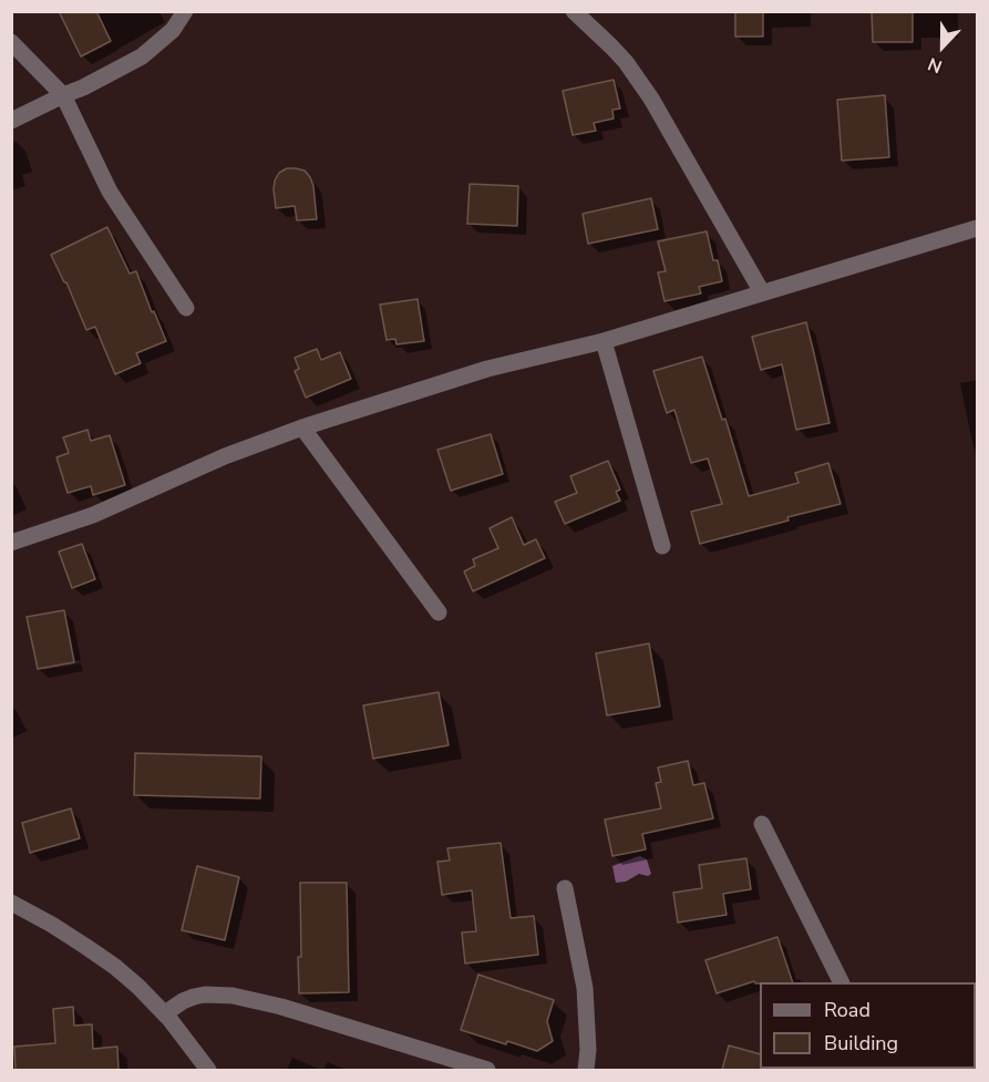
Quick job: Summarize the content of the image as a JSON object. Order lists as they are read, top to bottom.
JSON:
{
  "legend": ["Road", "Building"],
  "north": "bottom"
}
